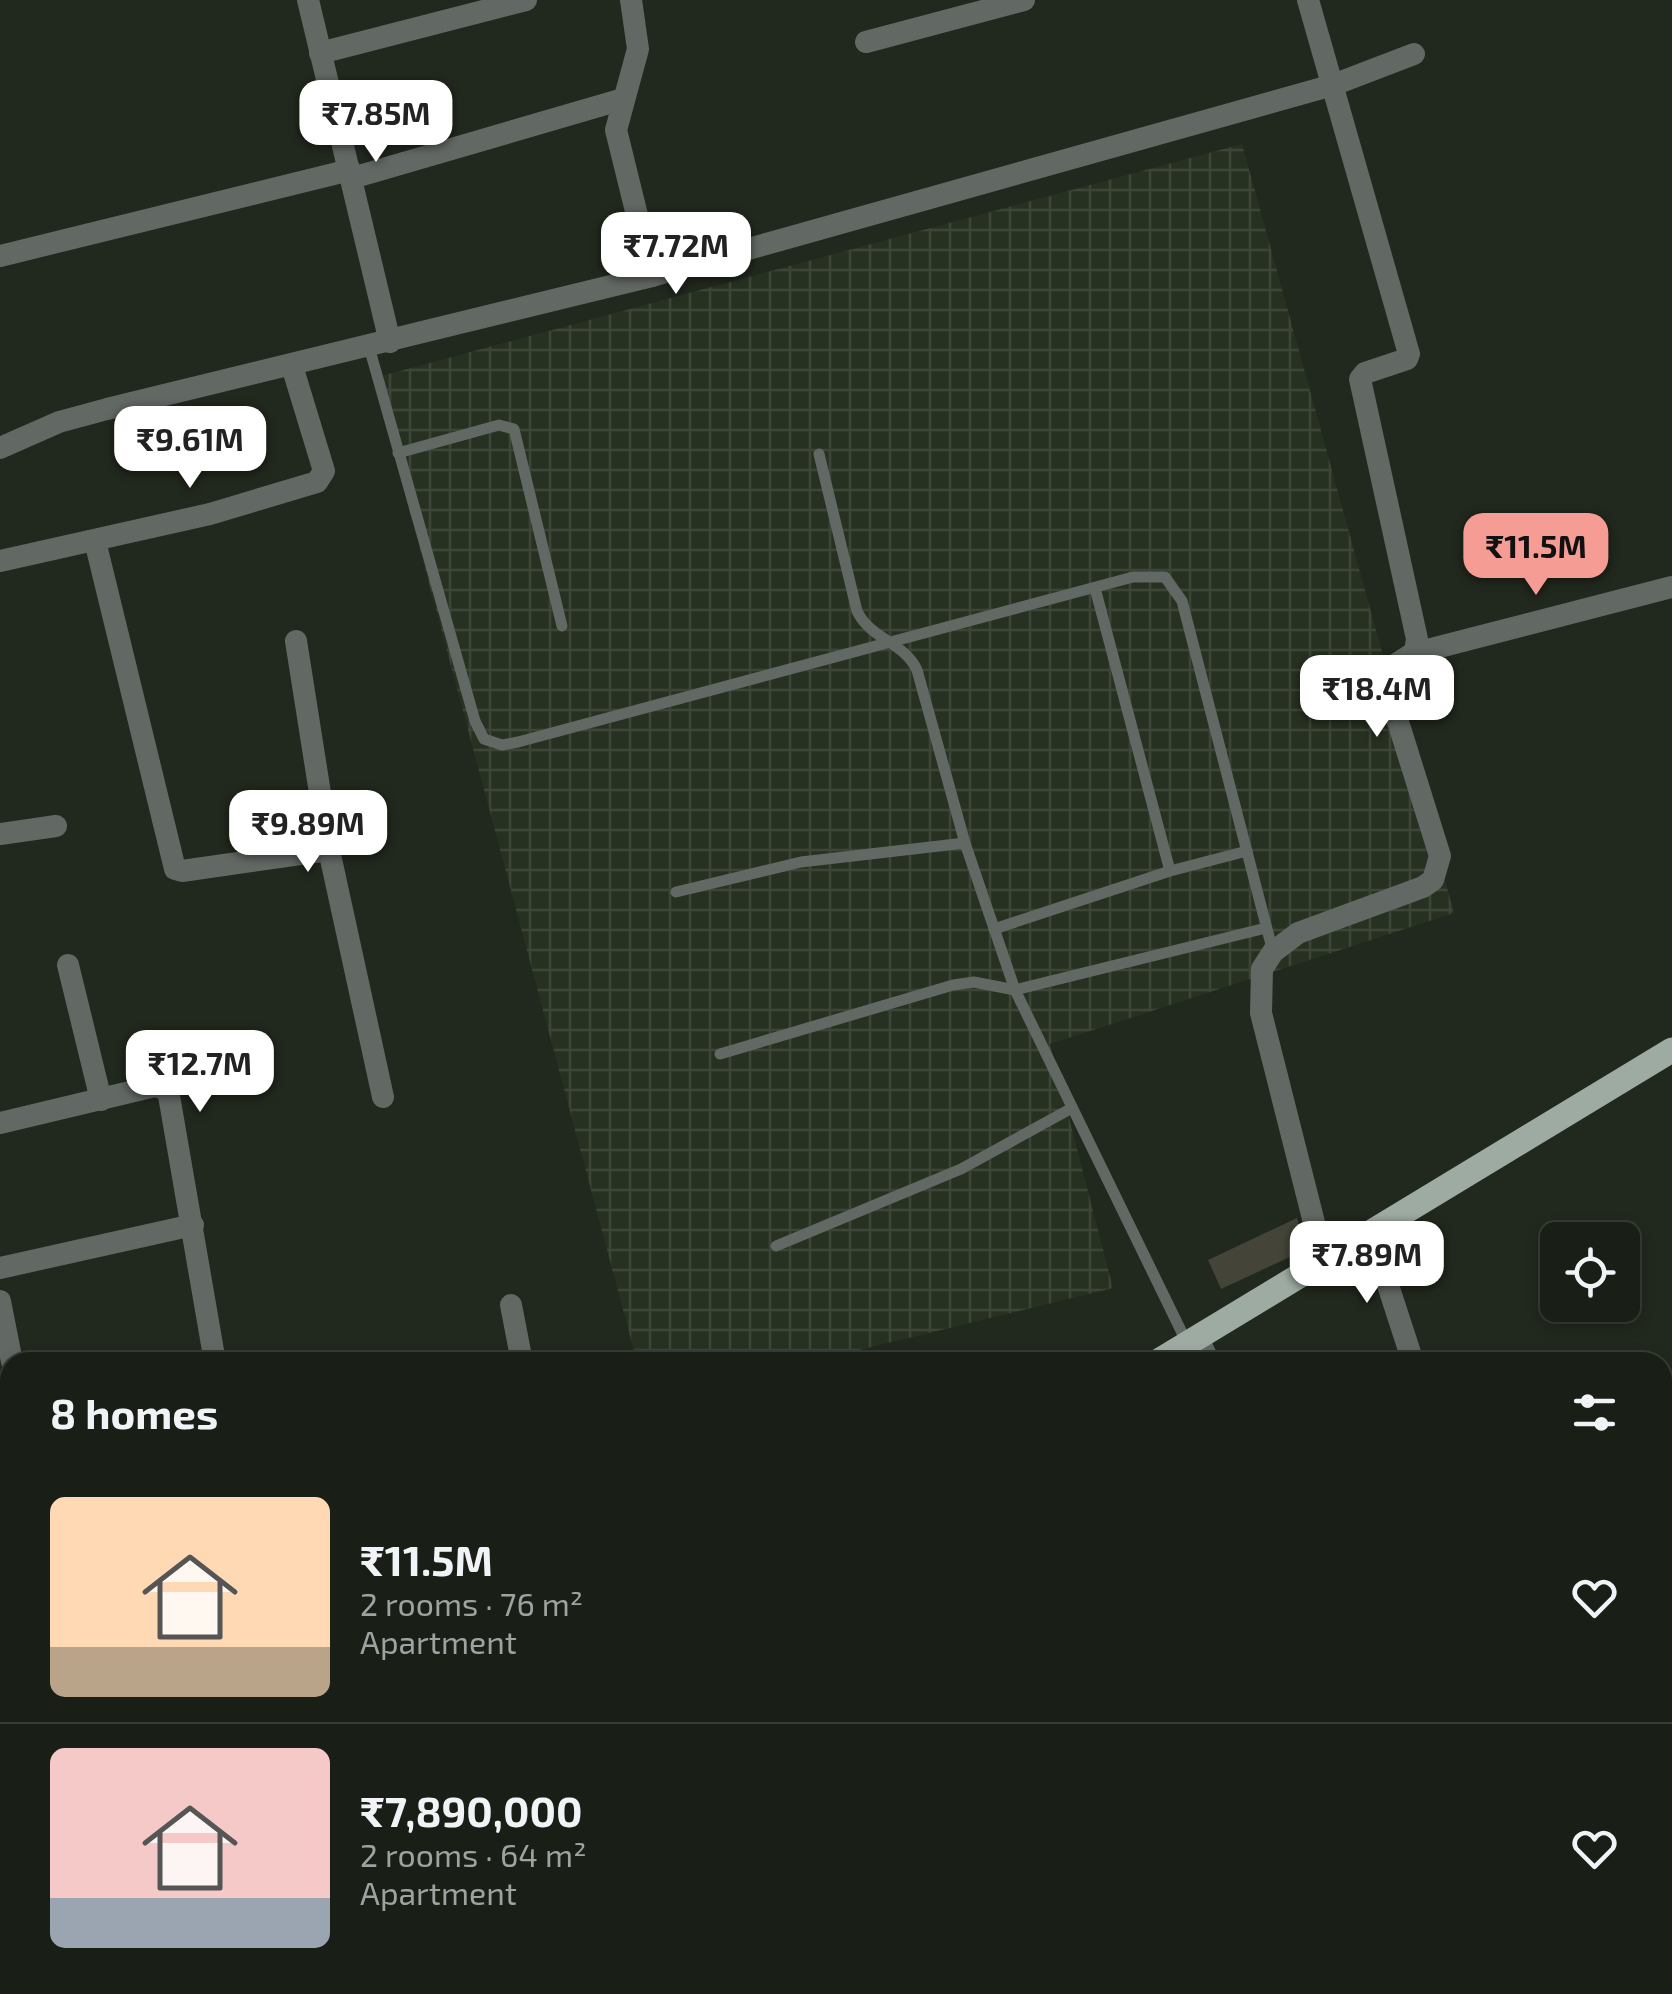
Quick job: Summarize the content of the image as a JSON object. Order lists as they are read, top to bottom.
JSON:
{
  "page": {
    "price": [
      "₹7.85M",
      "₹7.72M",
      "₹9.61M",
      "₹11.5M",
      "₹18.4M",
      "₹9.89M",
      "₹12.7M",
      "₹7.89M"
    ],
    "heading": "8 homes",
    "list": [
      {
        "name": "₹11.5M",
        "note": "2 rooms · 76 m² · Apartment"
      },
      {
        "name": "₹7,890,000",
        "note": "2 rooms · 64 m² · Apartment"
      }
    ]
  }
}
